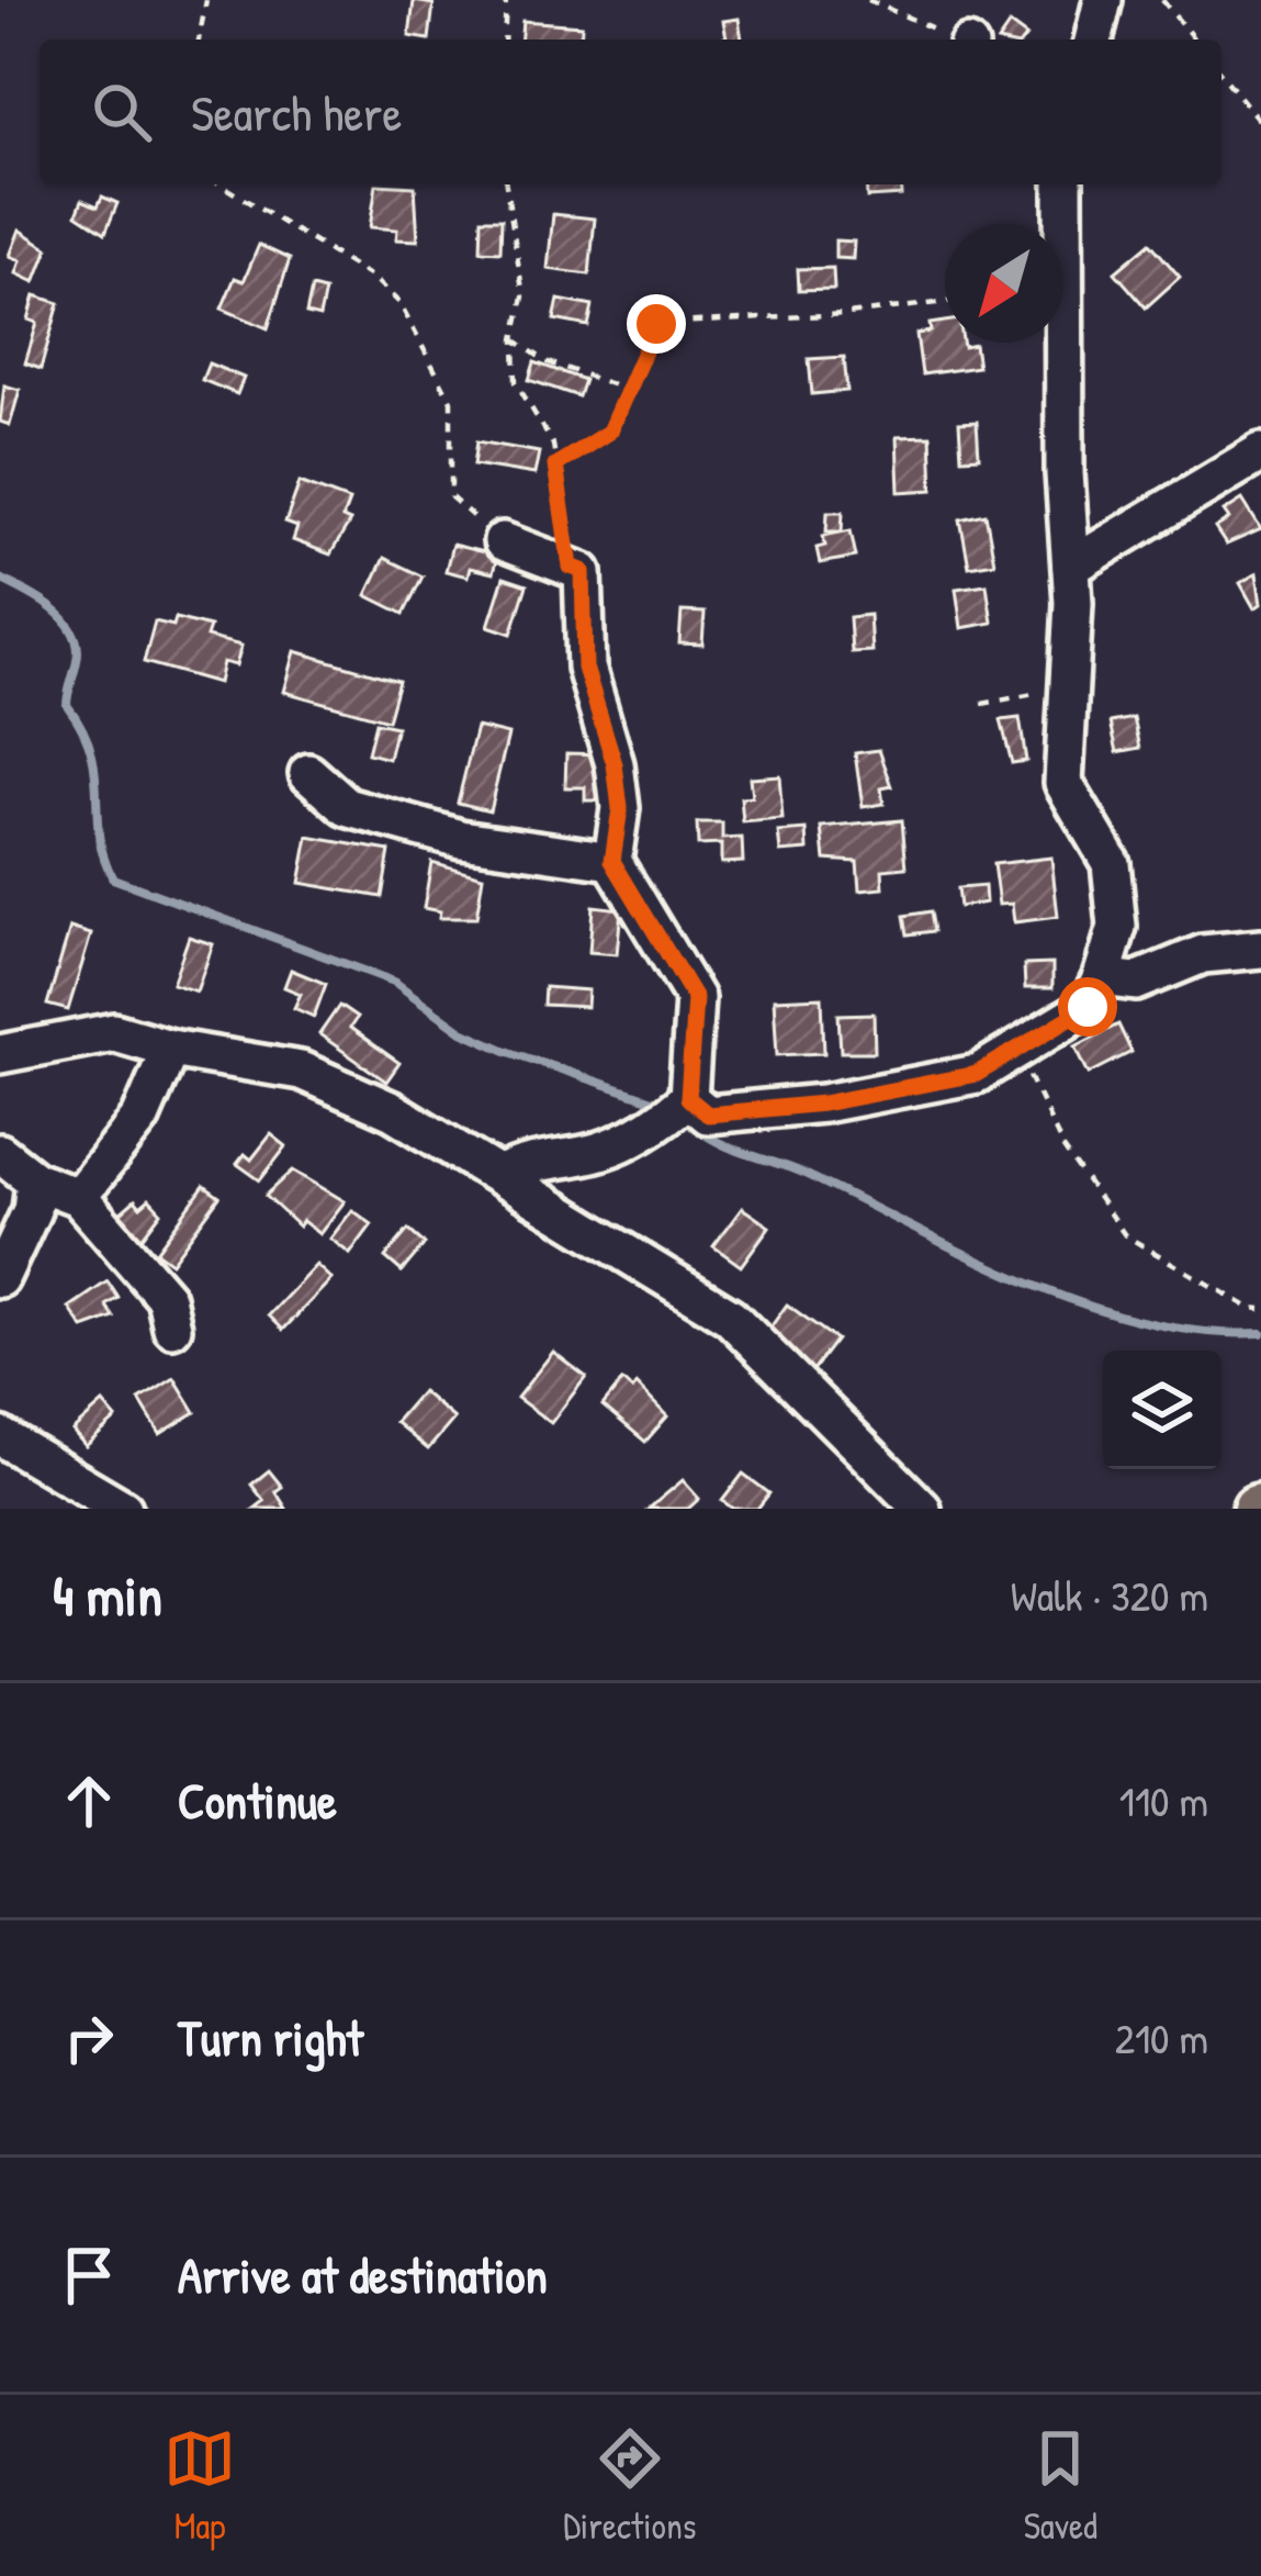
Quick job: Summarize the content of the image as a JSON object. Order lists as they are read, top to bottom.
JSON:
{
  "north": "bottom left",
  "page": {
    "search": "Search here",
    "heading": ["4 min", "Walk · 320 m"],
    "list": [
      ["Continue", "110 m"],
      ["Turn right", "210 m"],
      "Arrive at destination"
    ],
    "nav": ["Map", "Directions", "Saved"]
  }
}
